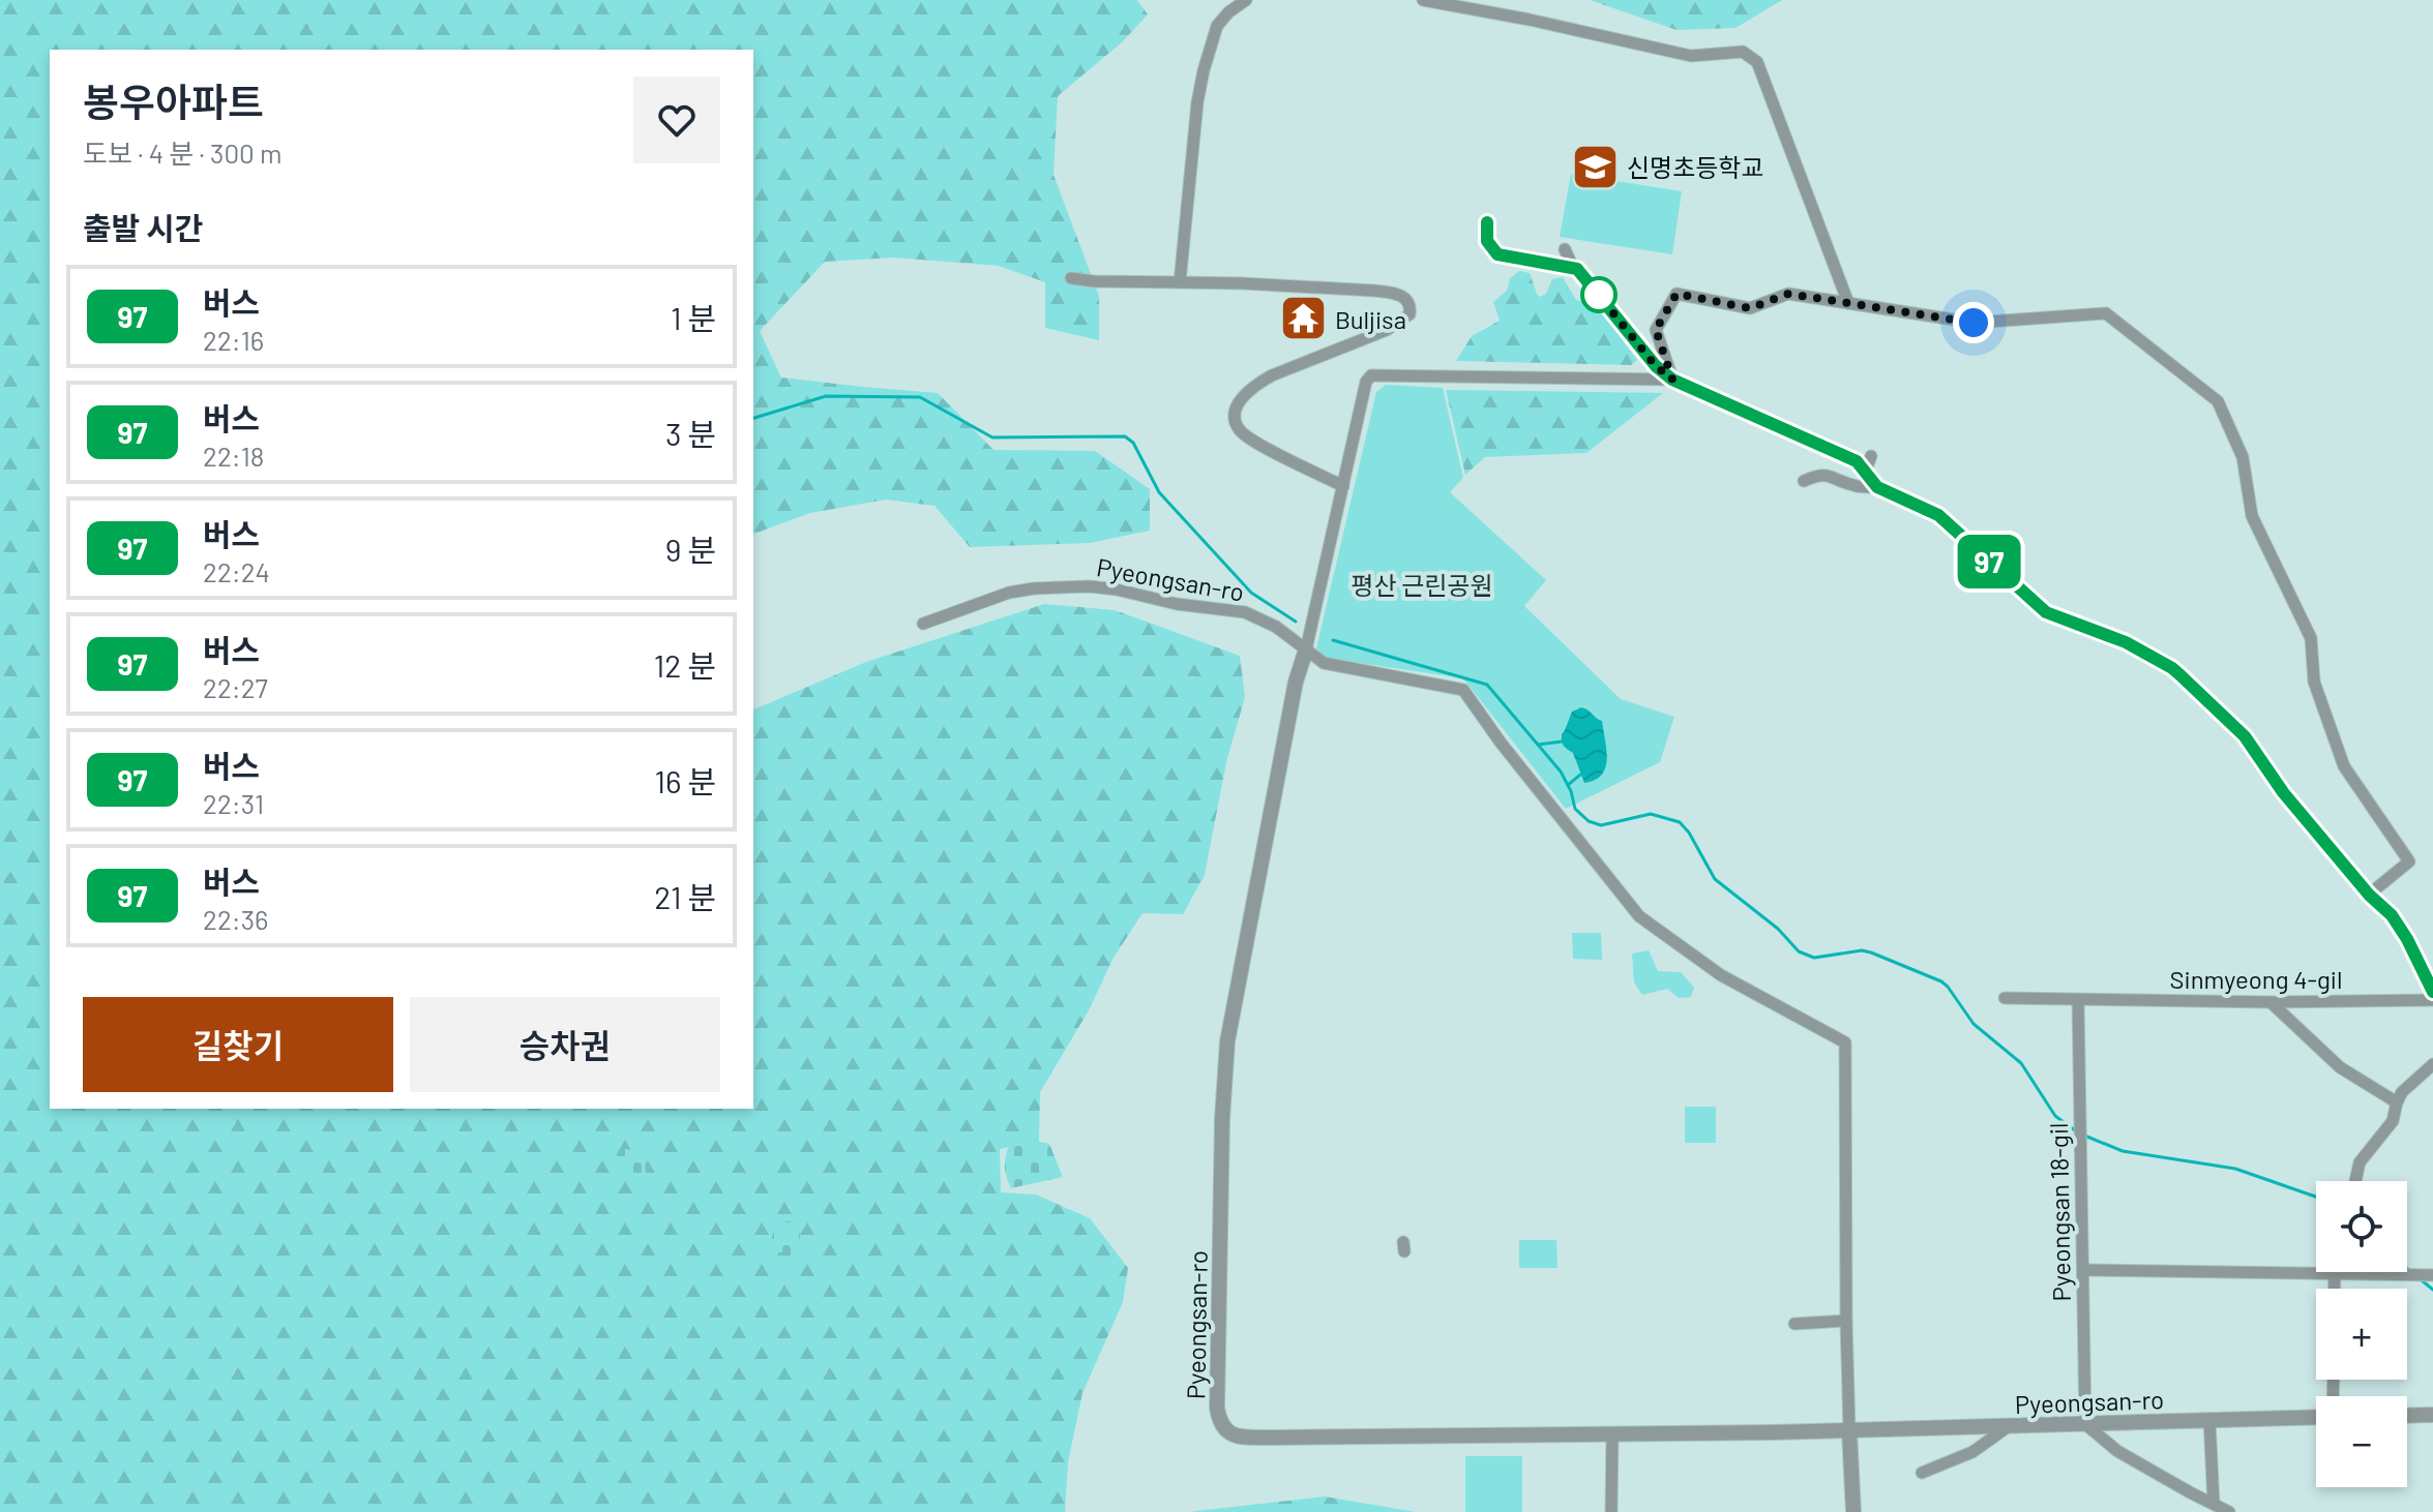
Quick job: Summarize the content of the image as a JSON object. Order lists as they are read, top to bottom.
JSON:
{
  "streets": {
    "street": ["Pyeongsan-ro", "Sinmyeong 4-gil", "Pyeongsan 18-gil"]
  },
  "crossings": [
    ["Pyeongsan-ro", "Pyeongsan 18-gil"],
    ["Sinmyeong 4-gil", "Pyeongsan 18-gil"]
  ],
  "parks": ["평산 근린공원"],
  "places": {
    "school or university": ["신명초등학교"],
    "temple": ["Buljisa"]
  },
  "lines": ["bus line 97"],
  "page": {
    "on_map": "97",
    "heading": [
      ["봉우아파트", "도보 · 4 분 · 300 m"],
      "출발 시간"
    ],
    "list": [
      {
        "mark": "97",
        "name": "버스",
        "note": "22:16",
        "value": "1 분"
      },
      {
        "mark": "97",
        "name": "버스",
        "note": "22:18",
        "value": "3 분"
      },
      {
        "mark": "97",
        "name": "버스",
        "note": "22:24",
        "value": "9 분"
      },
      {
        "mark": "97",
        "name": "버스",
        "note": "22:27",
        "value": "12 분"
      },
      {
        "mark": "97",
        "name": "버스",
        "note": "22:31",
        "value": "16 분"
      },
      {
        "mark": "97",
        "name": "버스",
        "note": "22:36",
        "value": "21 분"
      }
    ],
    "buttons": ["길찾기", "승차권"],
    "map_buttons": ["+", "−"]
  }
}
